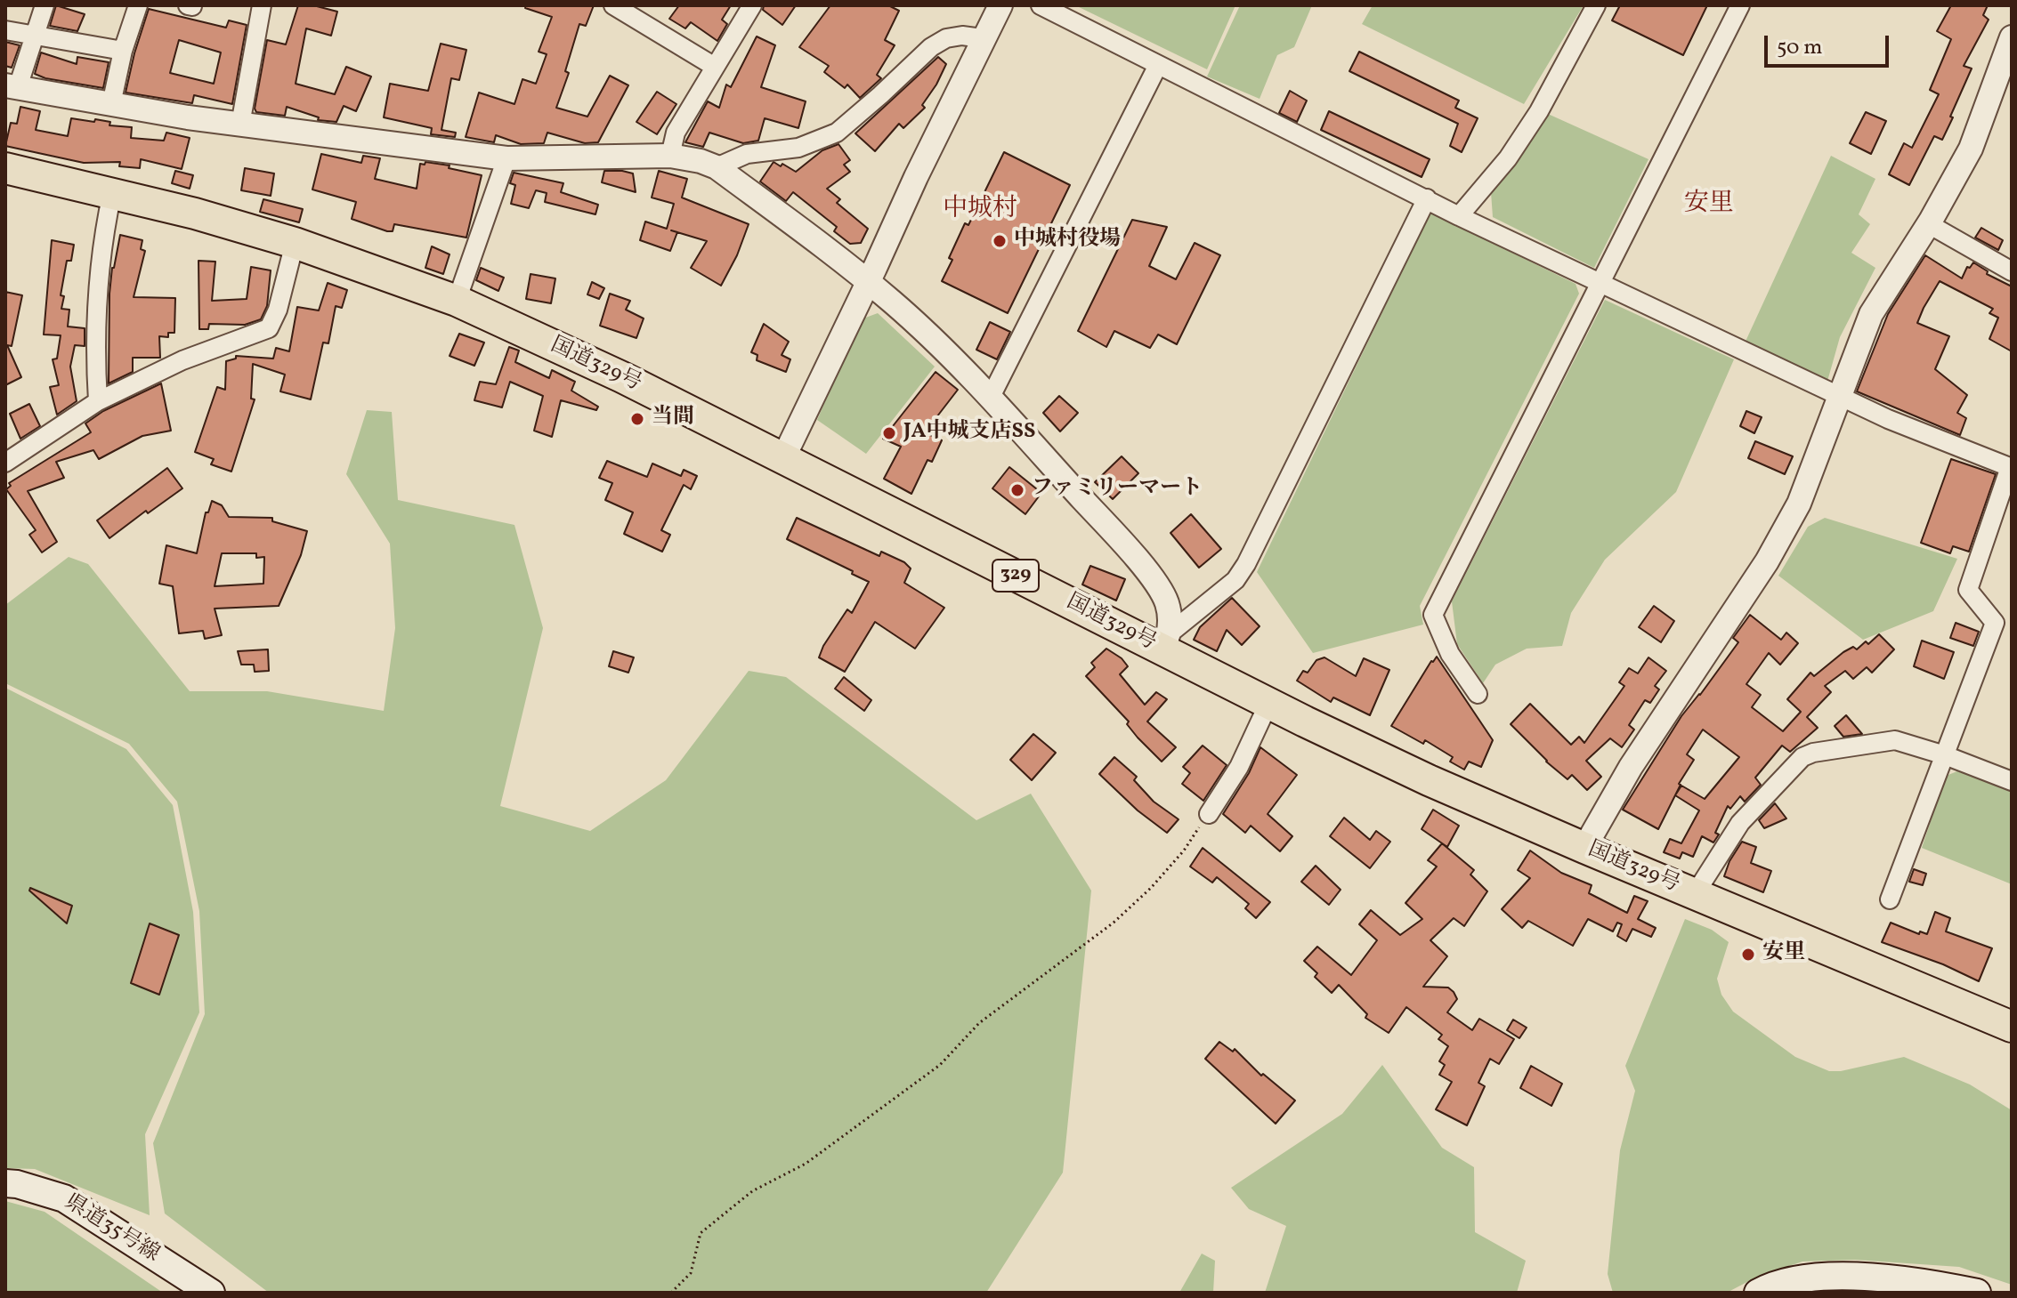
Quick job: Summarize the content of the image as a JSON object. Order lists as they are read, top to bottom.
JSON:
{
  "streets": {
    "highway": ["国道329号", "329"],
    "main road": ["県道35号線"]
  },
  "districts": ["安里", "中城村"],
  "places": [
    "中城村役場",
    "当間",
    "JA中城支店SS",
    "ファミリーマート",
    "安里"
  ],
  "scale_bar": "50 m"
}
